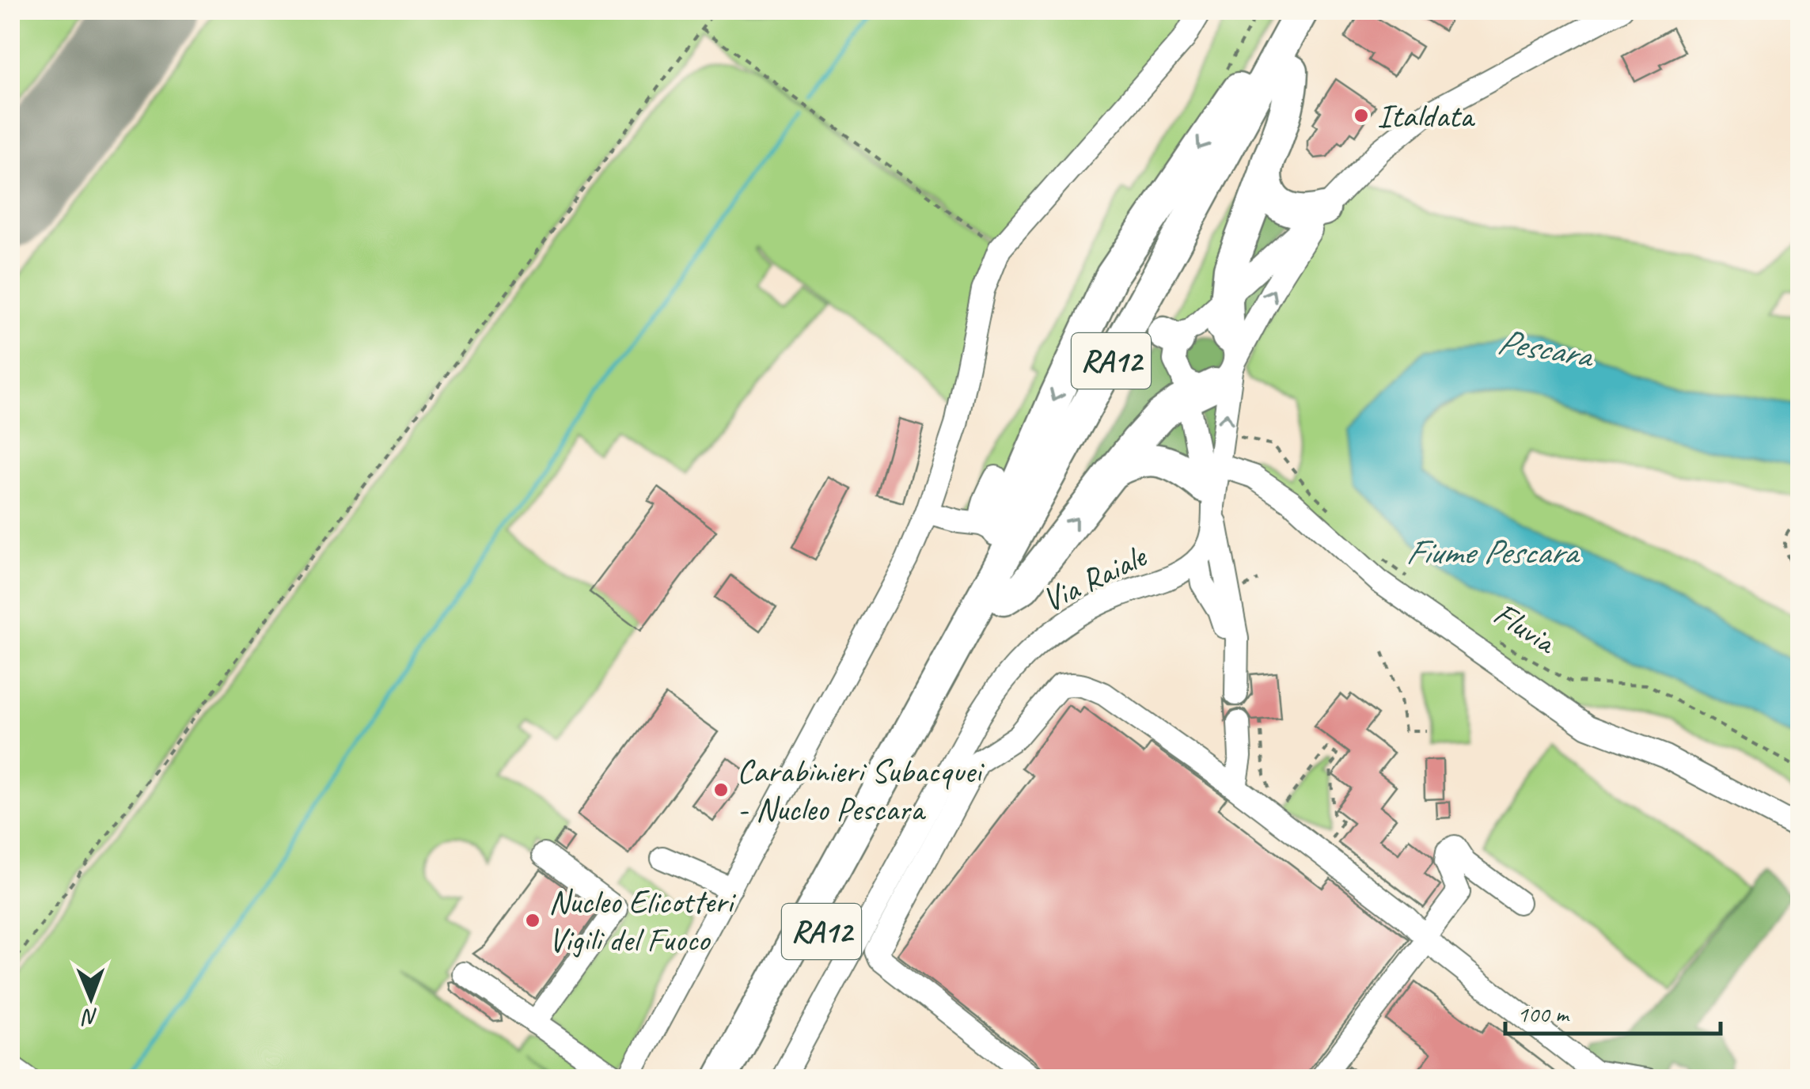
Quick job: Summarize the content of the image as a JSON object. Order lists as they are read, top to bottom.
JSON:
{
  "streets": {
    "highway": ["RA12"],
    "street": ["Via Raiale"],
    "path": ["Fluvia"]
  },
  "water": ["Pescara", "Fiume Pescara"],
  "places": ["Italdata", "Carabinieri Subacquei - Nucleo Pescara", "Nucleo Elicotteri Vigili del Fuoco"],
  "scale_bar": "100 m",
  "north": "bottom"
}
